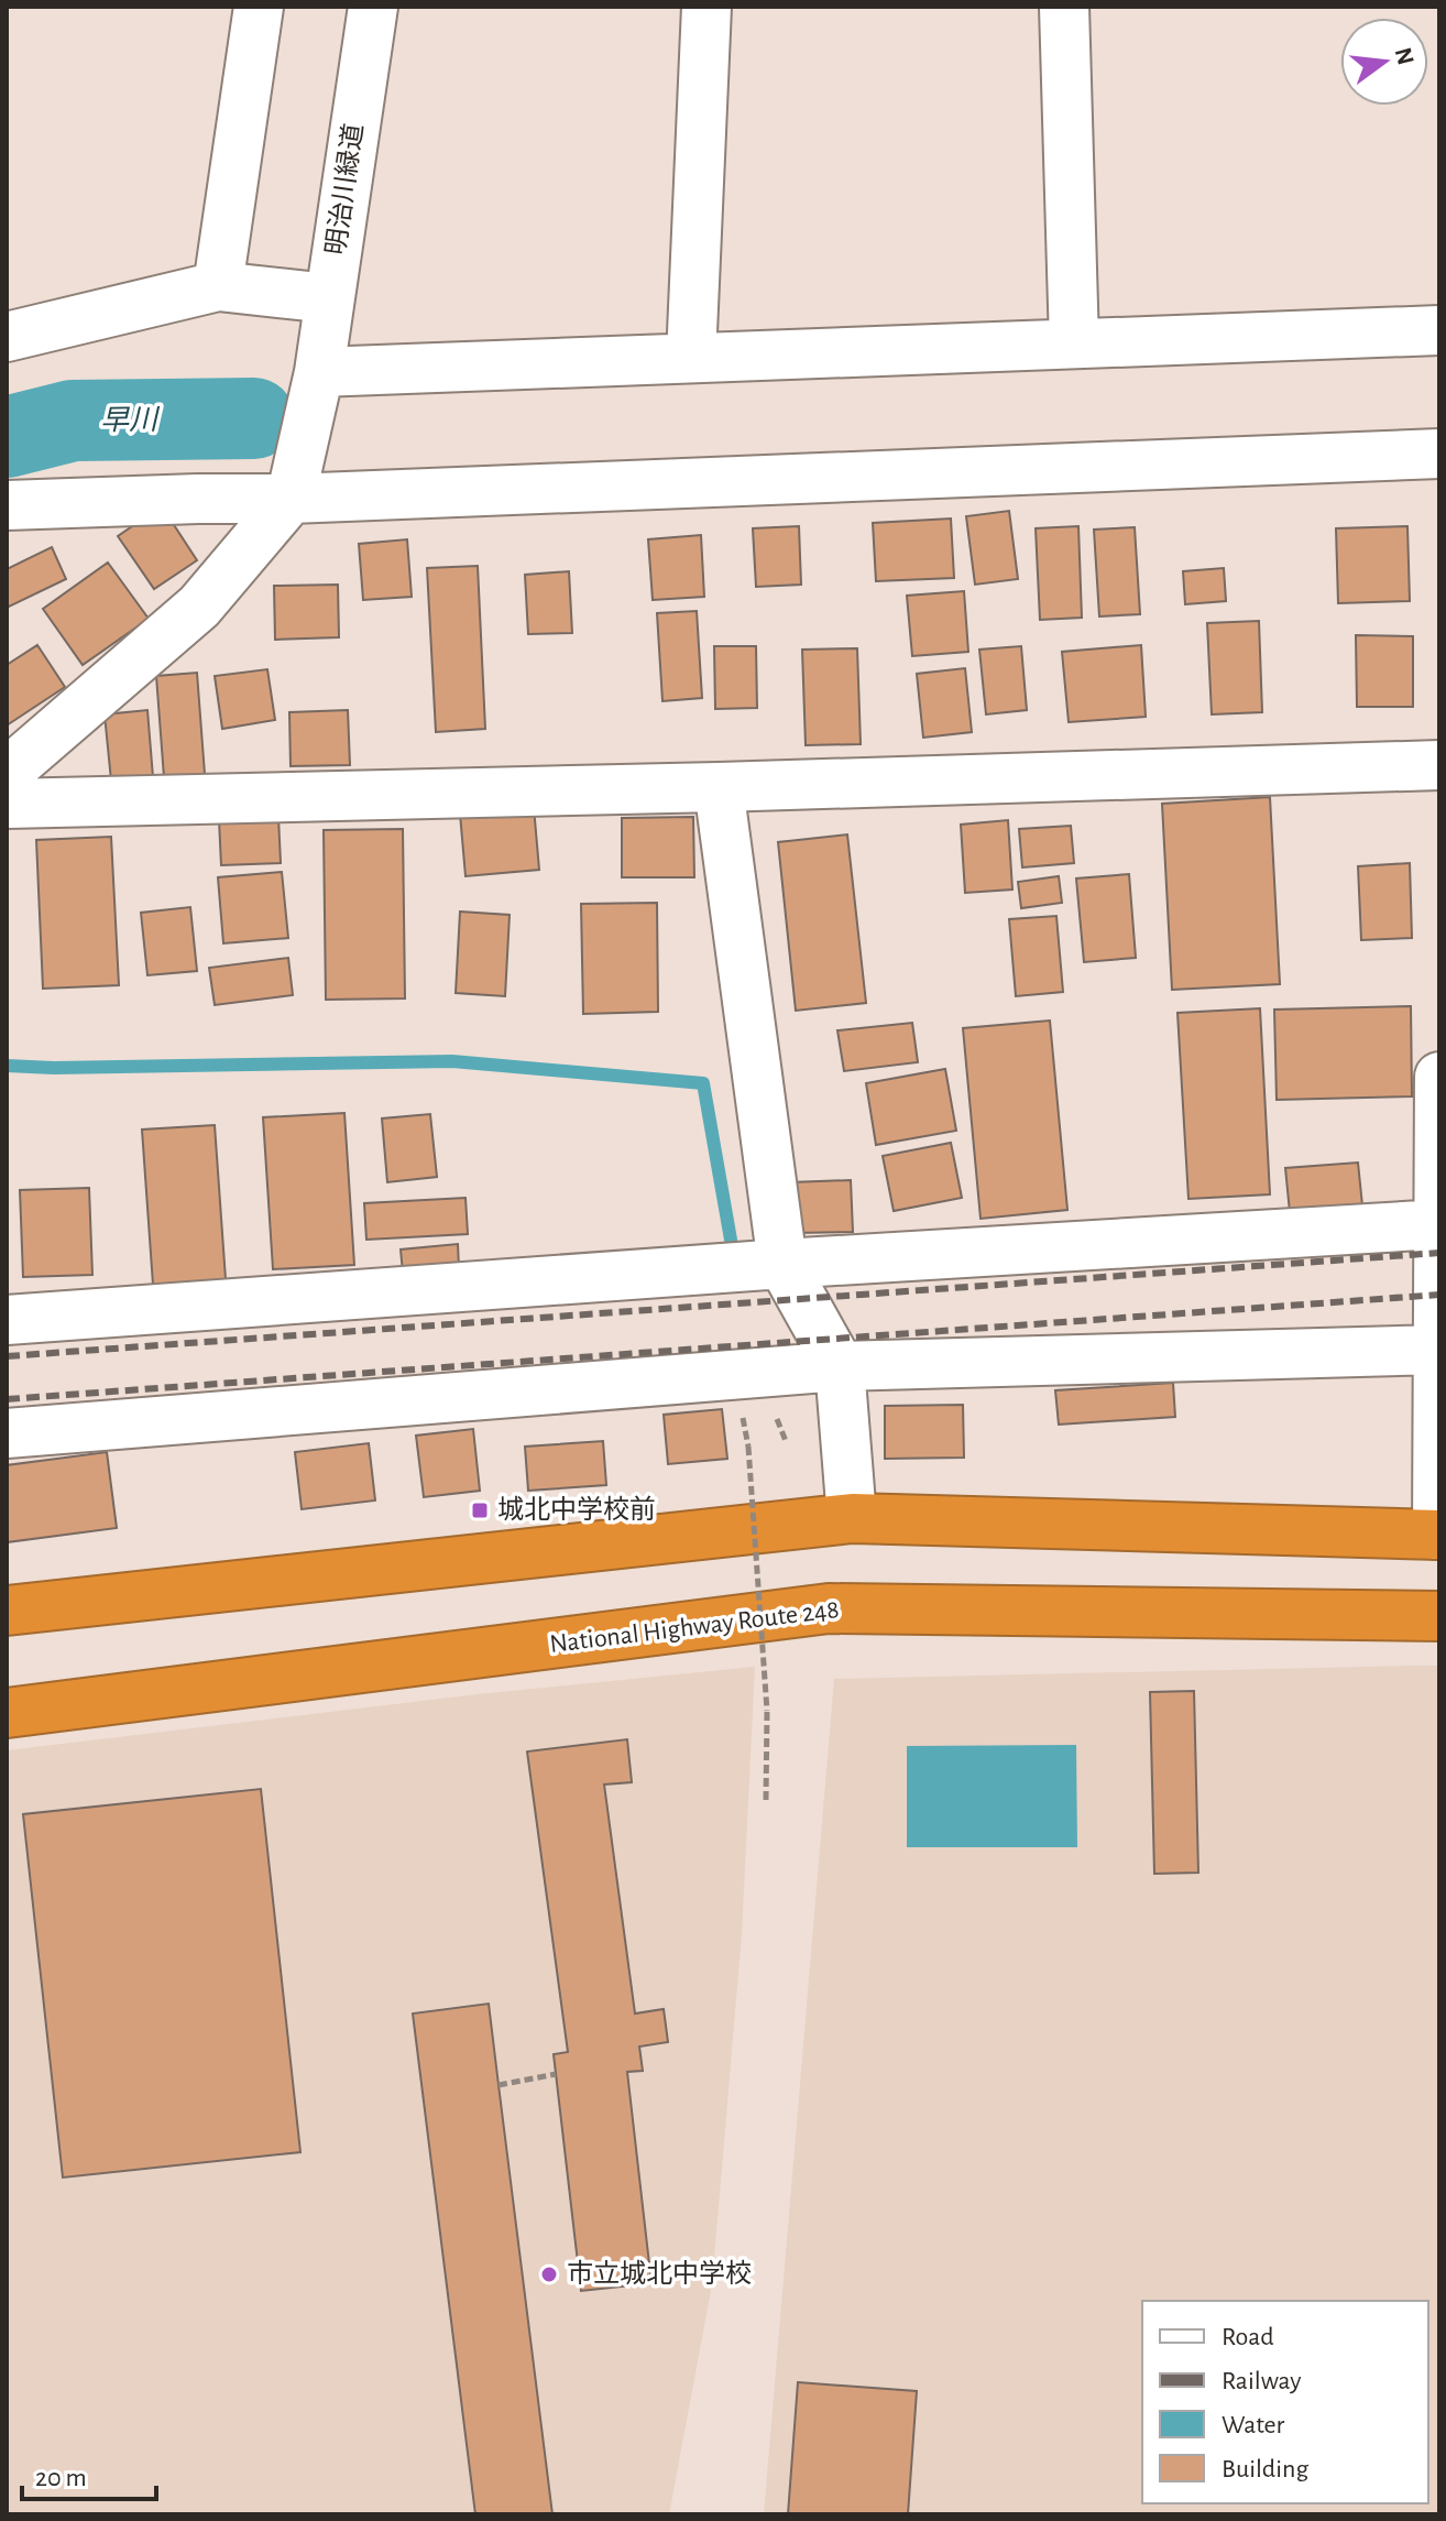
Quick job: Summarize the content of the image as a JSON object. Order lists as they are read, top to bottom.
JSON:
{
  "streets": {
    "highway": ["National Highway Route 248"],
    "street": ["明治川緑道"]
  },
  "water": ["早川"],
  "places": {
    "transit": ["城北中学校前"],
    "other": ["市立城北中学校"]
  },
  "legend": [
    "Road",
    "Railway",
    "Water",
    "Building"
  ],
  "scale_bar": "20 m",
  "north": "right"
}
